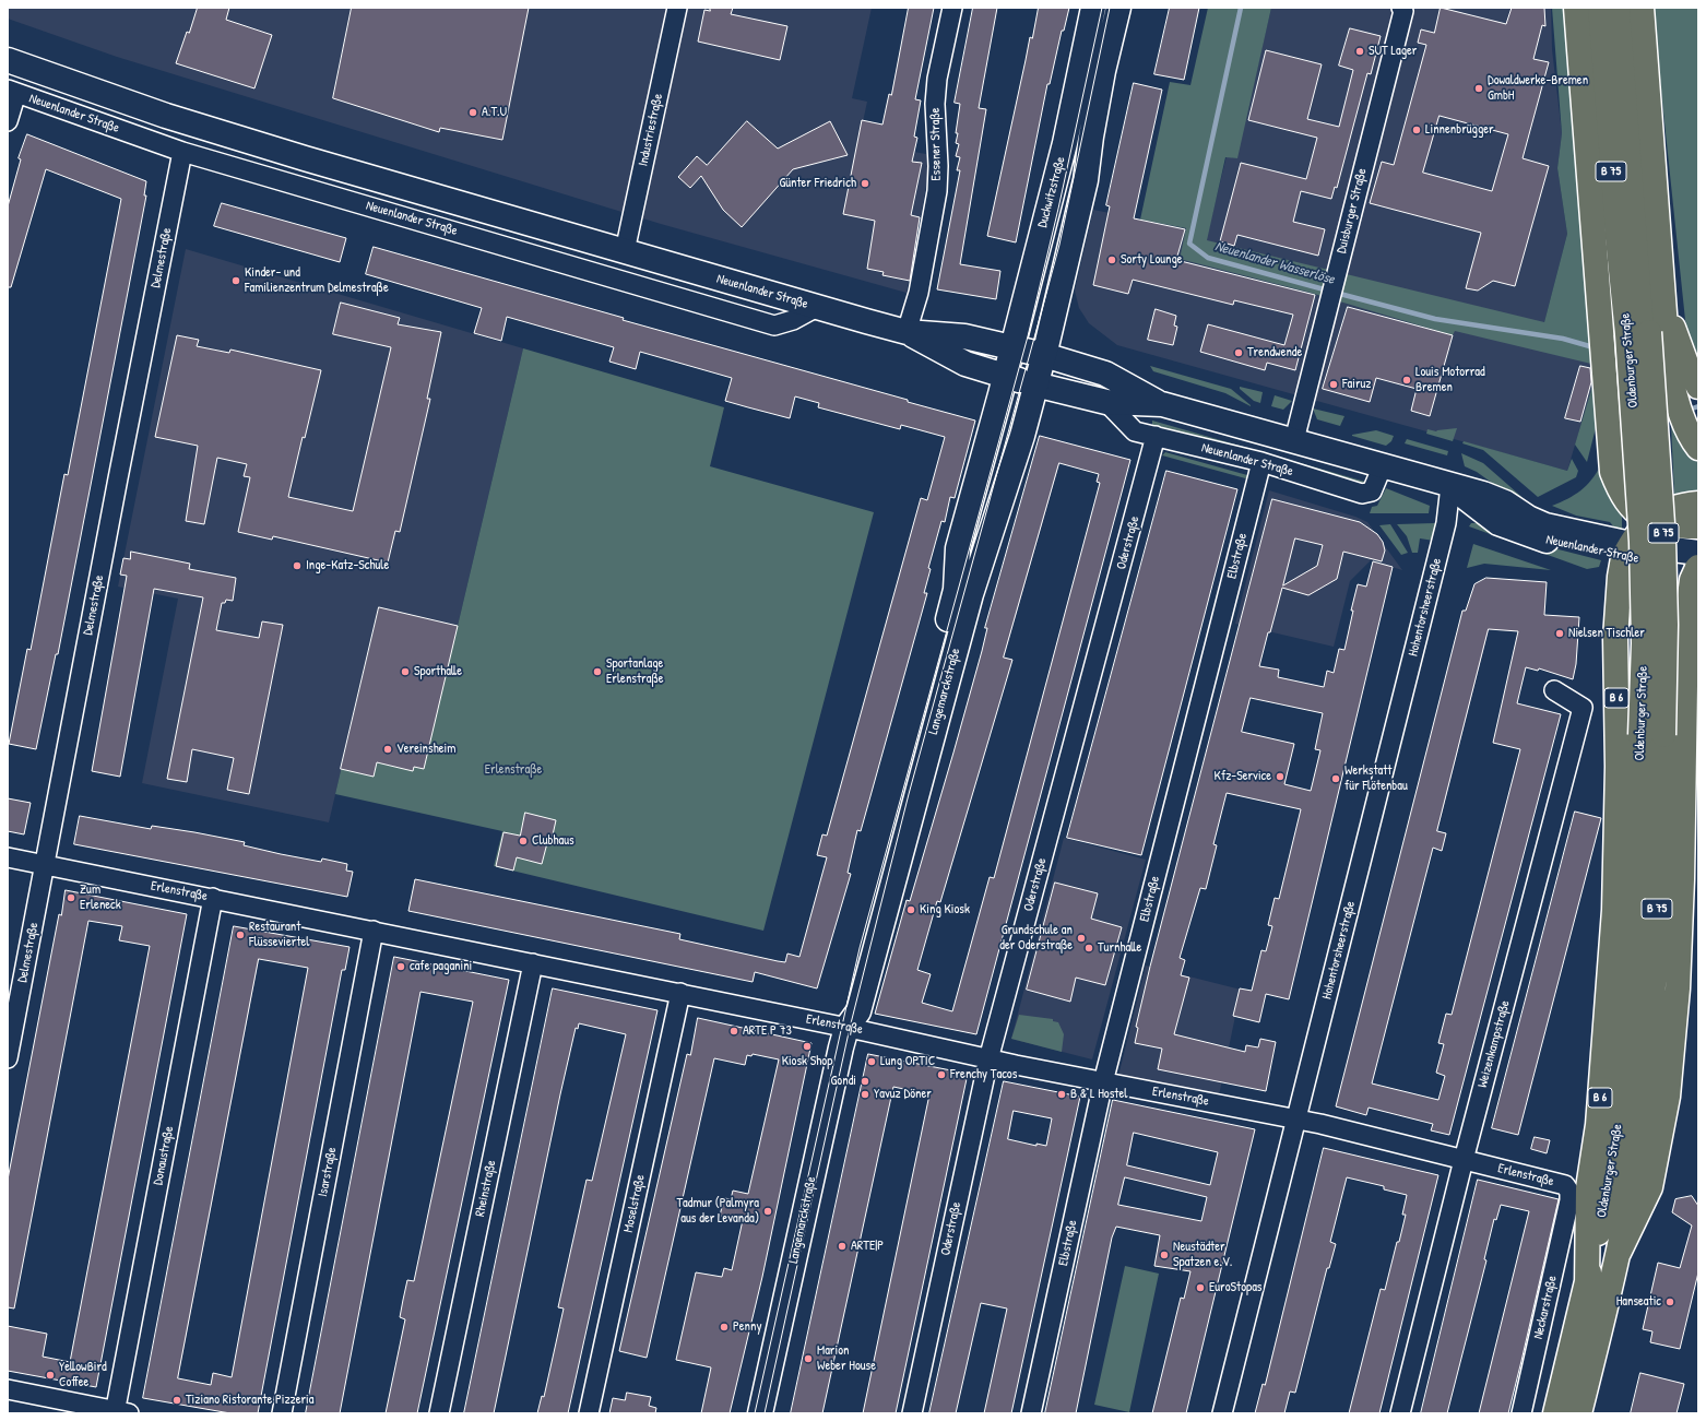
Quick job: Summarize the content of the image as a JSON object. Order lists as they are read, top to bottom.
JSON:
{
  "streets": {
    "highway": ["B 75", "Oldenburger Straße", "B 6"],
    "main road": ["Neuenlander Straße", "Duckwitzstraße", "Langemarckstraße"],
    "street": [
      "Industriestraße",
      "Essener Straße",
      "Duisburger Straße",
      "Delmestraße",
      "Oderstraße",
      "Elbstraße",
      "Hohentorsheerstraße",
      "Erlenstraße",
      "Weizenkampstraße",
      "Donaustraße",
      "Isarstraße",
      "Rheinstraße",
      "Moselstraße",
      "Neckarstraße"
    ]
  },
  "crossings": [
    ["Neuenlander Straße", "Industriestraße"],
    ["Neuenlander Straße", "Essener Straße"],
    ["Neuenlander Straße", "Duckwitzstraße"],
    ["Neuenlander Straße", "Duisburger Straße"],
    ["Neuenlander Straße", "Delmestraße"],
    ["Neuenlander Straße", "Oderstraße"],
    ["Neuenlander Straße", "Elbstraße"],
    ["Neuenlander Straße", "Hohentorsheerstraße"],
    ["Neuenlander Straße", "Langemarckstraße"],
    ["Neuenlander Straße", "B 6"],
    ["B 75", "B 6"],
    ["Duckwitzstraße", "Langemarckstraße"],
    ["Delmestraße", "Erlenstraße"],
    ["Oldenburger Straße", "B 6"],
    ["Oderstraße", "Erlenstraße"],
    ["Elbstraße", "Erlenstraße"],
    ["Hohentorsheerstraße", "Erlenstraße"],
    ["Langemarckstraße", "Erlenstraße"],
    ["Erlenstraße", "Weizenkampstraße"],
    ["Erlenstraße", "Donaustraße"],
    ["Erlenstraße", "Isarstraße"],
    ["Erlenstraße", "Rheinstraße"],
    ["Erlenstraße", "Moselstraße"],
    ["Erlenstraße", "Neckarstraße"]
  ],
  "water": ["Neuenlander Wasserlöse"],
  "parks": ["Erlenstraße"],
  "places": [
    "SUT Lager",
    "Dowaldwerke-Bremen GmbH",
    "A.T.U",
    "Linnenbrügger",
    "Günter Friedrich",
    "Sorty Lounge",
    "Kinder- und Familienzentrum Delmestraße",
    "Trendwende",
    "Louis Motorrad Bremen",
    "Fairuz",
    "Inge-Katz-Schule",
    "Nielsen Tischler",
    "Sporthalle",
    "Sportanlage Erlenstraße",
    "Vereinsheim",
    "Kfz-Service",
    "Werkstatt für Flötenbau",
    "Clubhaus",
    "Zum Erleneck",
    "King Kiosk",
    "Restaurant Flüsseviertel",
    "Grundschule an der Oderstraße",
    "Turnhalle",
    "cafe paganini",
    "ARTE P 73",
    "Kiosk Shop",
    "Lung OPTIC",
    "Frenchy Tacos",
    "Gondi",
    "Yavuz Döner",
    "B & L Hostel",
    "Tadmur (Palmyra aus der Levanda)",
    "ARTE|P",
    "Neustädter Spatzen e.V.",
    "EuroStopas",
    "Hanseatic",
    "Penny",
    "Marion Weber House",
    "YellowBird Coffee",
    "Tiziano Ristorante Pizzeria"
  ]
}
